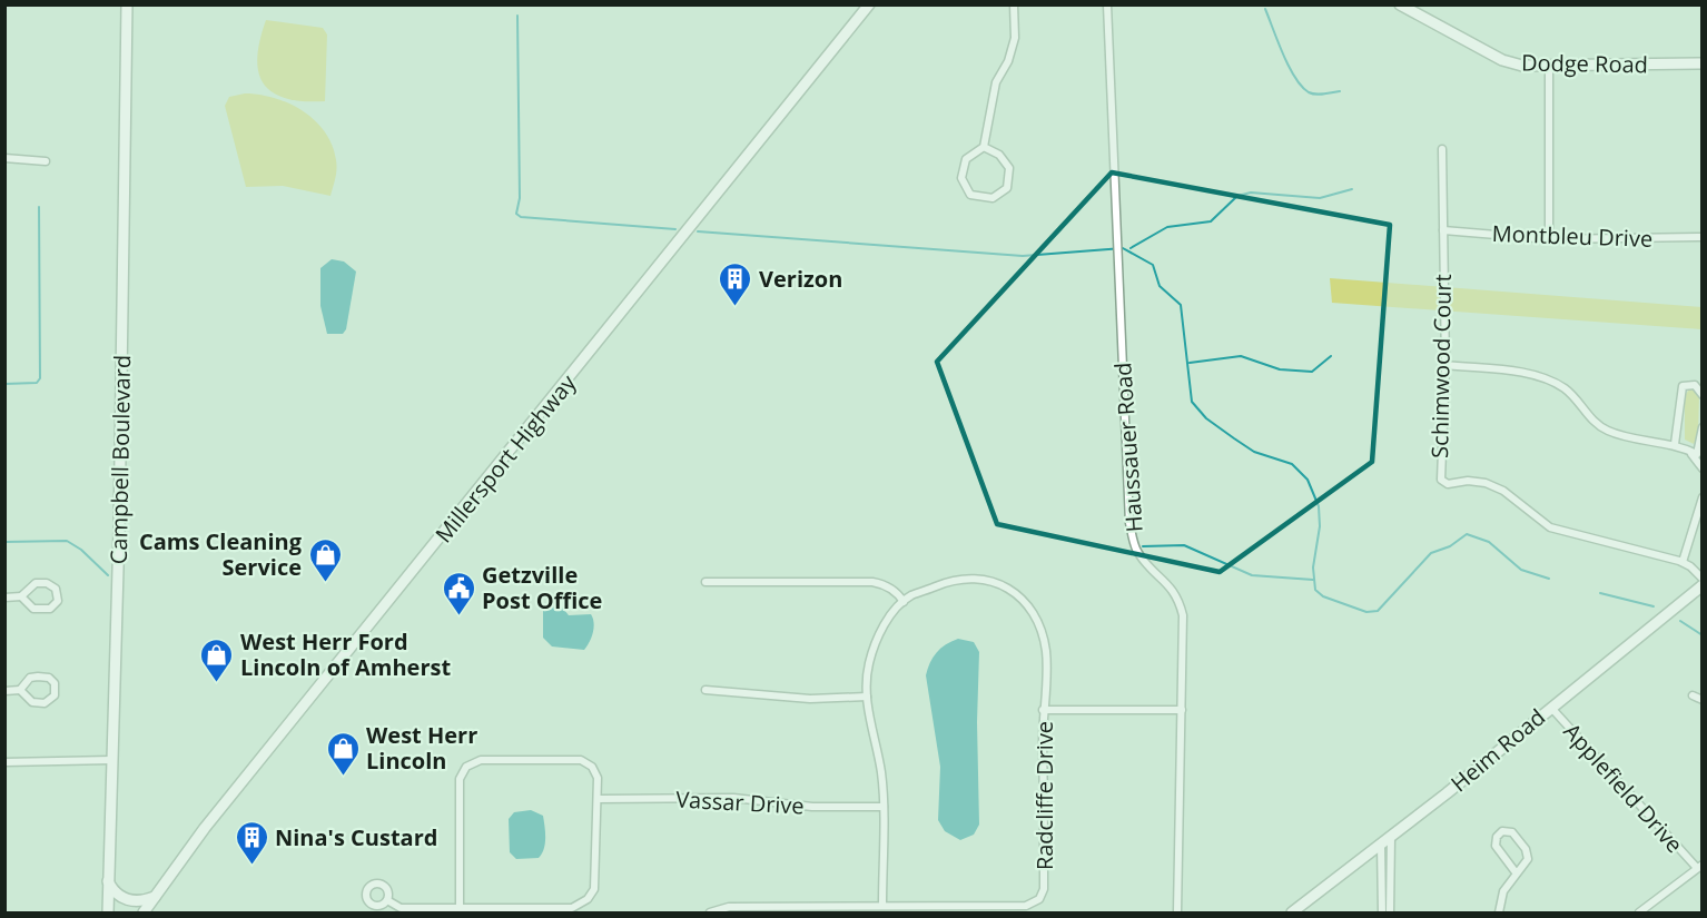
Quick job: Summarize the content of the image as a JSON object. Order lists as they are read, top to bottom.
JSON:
{
  "streets": {
    "main road": [
      "Dodge Road",
      "Millersport Highway",
      "Campbell Boulevard",
      "Heim Road"
    ],
    "street": [
      "Montbleu Drive",
      "Schimwood Court",
      "Haussauer Road",
      "Applefield Drive",
      "Radcliffe Drive",
      "Vassar Drive"
    ]
  },
  "crossings": [
    ["Montbleu Drive", "Schimwood Court"],
    ["Haussauer Road", "Radcliffe Drive"],
    ["Heim Road", "Applefield Drive"]
  ],
  "places": {
    "building": ["Verizon", "Nina's Custard"],
    "shop": ["Cams Cleaning Service", "West Herr Ford Lincoln of Amherst", "West Herr Lincoln"],
    "public building": ["Getzville Post Office"]
  }
}
